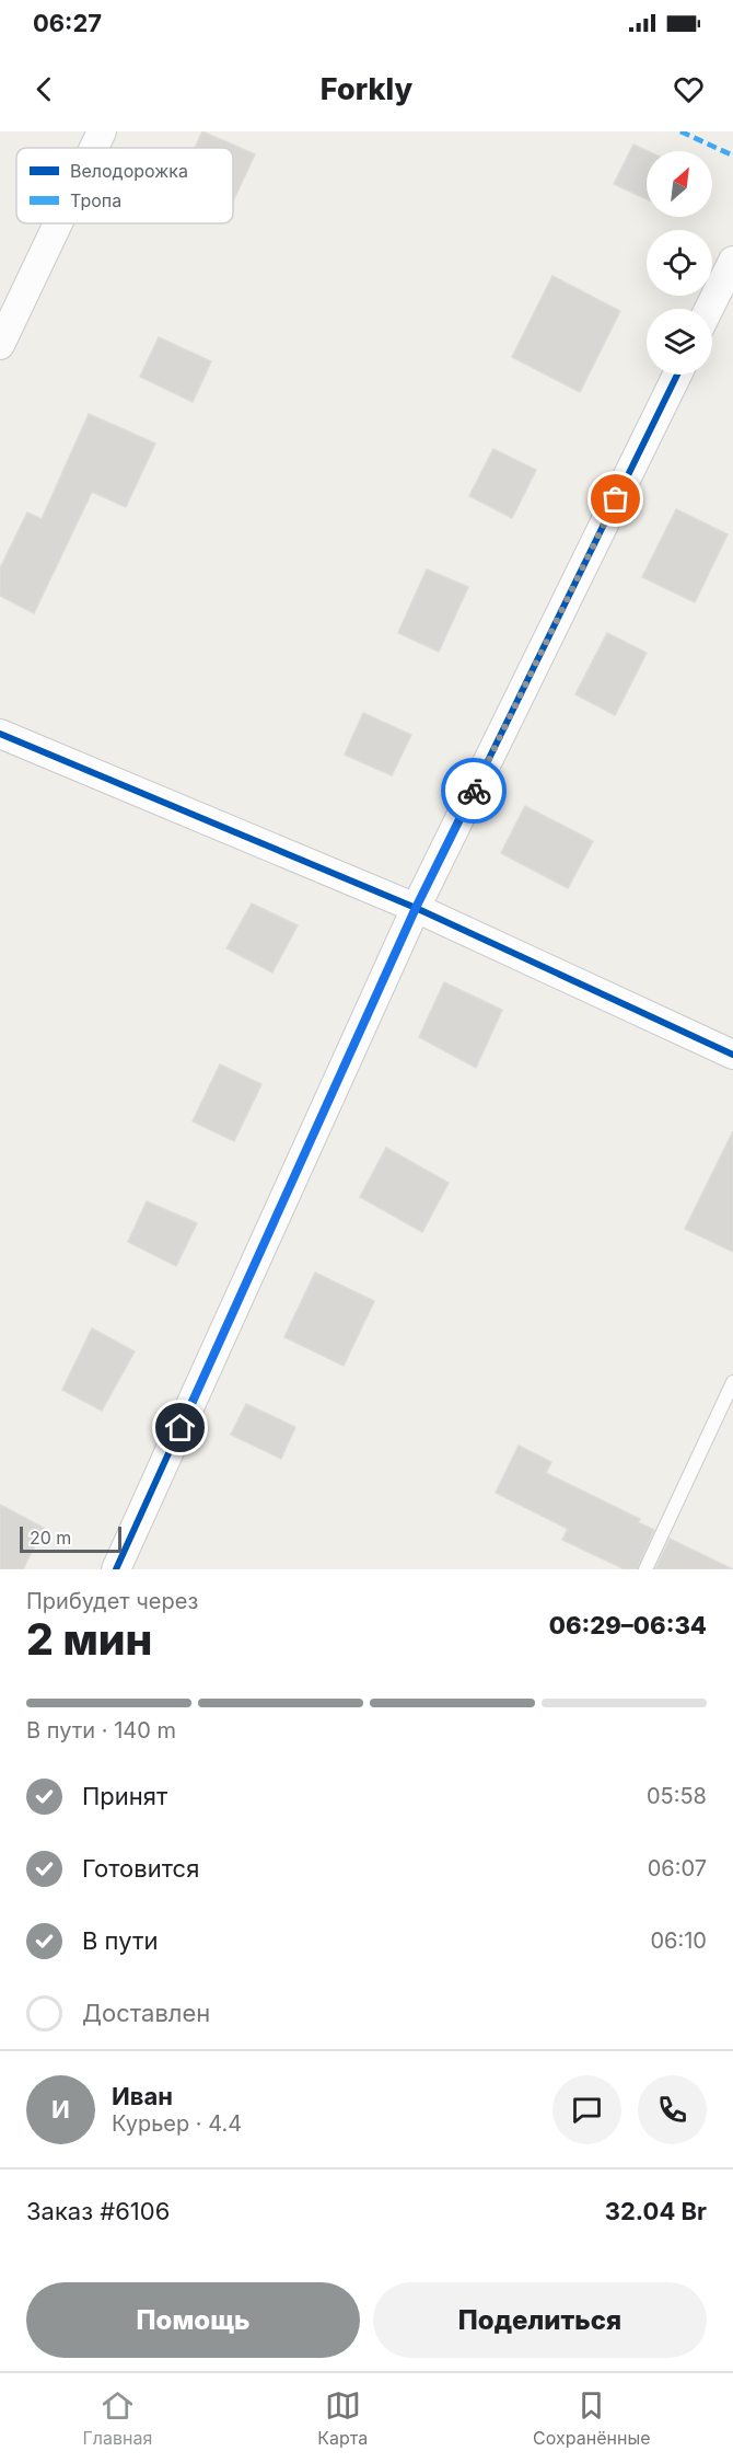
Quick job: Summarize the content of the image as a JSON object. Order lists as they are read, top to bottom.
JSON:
{
  "legend": ["Велодорожка", "Тропа"],
  "scale_bar": "20 m",
  "north": "top right",
  "page": {
    "status": "06:27",
    "header": "Forkly",
    "scale": "20 m",
    "heading": ["2 мин", "Прибудет через", "06:29–06:34"],
    "panel": [
      "Иван",
      "Курьер · 4.4",
      "Заказ #6106",
      "32.04 Br"
    ],
    "bar": "В пути · 140 m",
    "list": [
      ["Принят", "05:58"],
      ["Готовится", "06:07"],
      ["В пути", "06:10"],
      "Доставлен"
    ],
    "round": "И",
    "buttons": ["Помощь", "Поделиться"],
    "tabs": ["Главная", "Карта", "Сохранённые"]
  }
}
